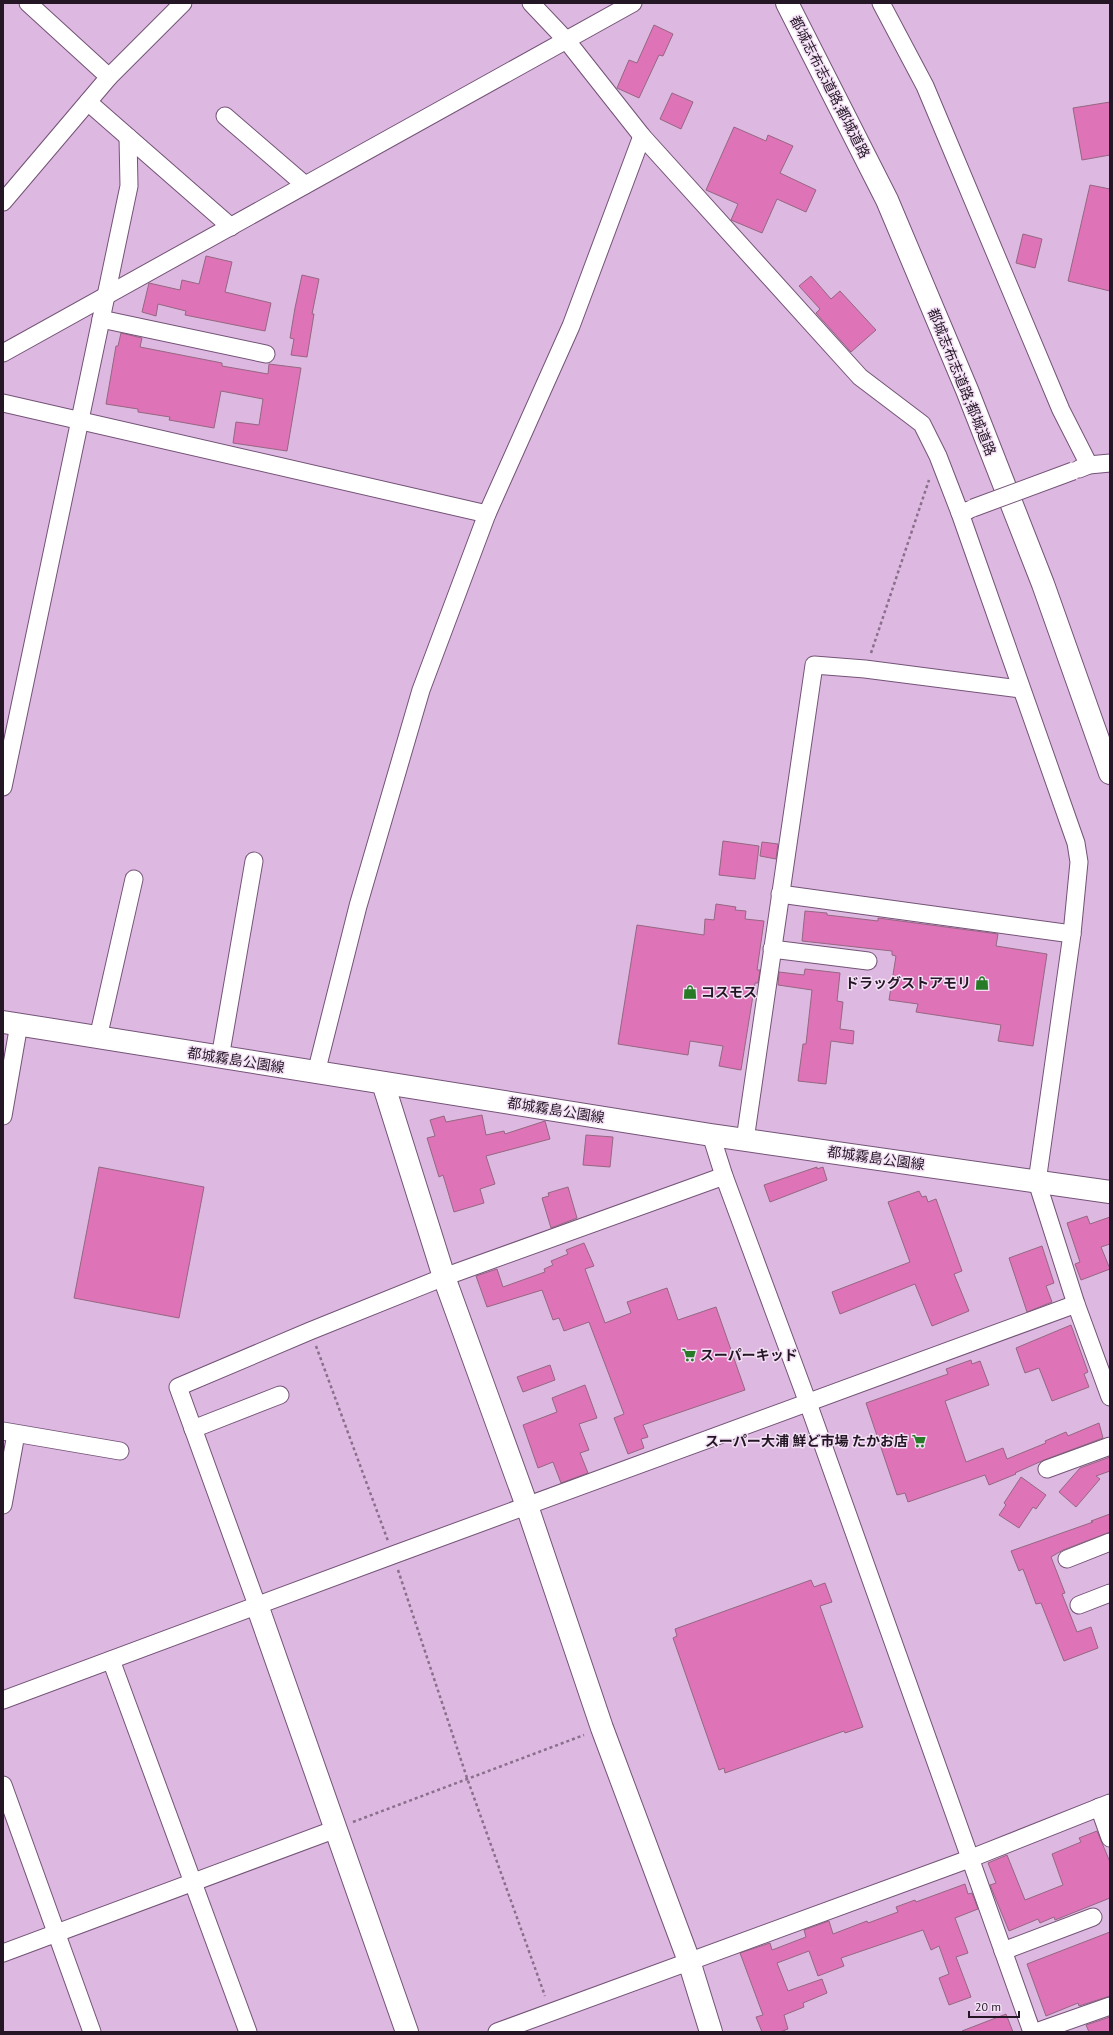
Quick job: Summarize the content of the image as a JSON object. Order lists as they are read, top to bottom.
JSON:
{
  "streets": {
    "main road": ["都城志布志道路;都城道路", "都城霧島公園線"]
  },
  "places": {
    "shop": ["ドラッグストアモリ", "コスモス"],
    "supermarket": ["スーパーキッド", "スーパー大浦 鮮ど市場 たかお店"]
  },
  "scale_bar": "20 m"
}
